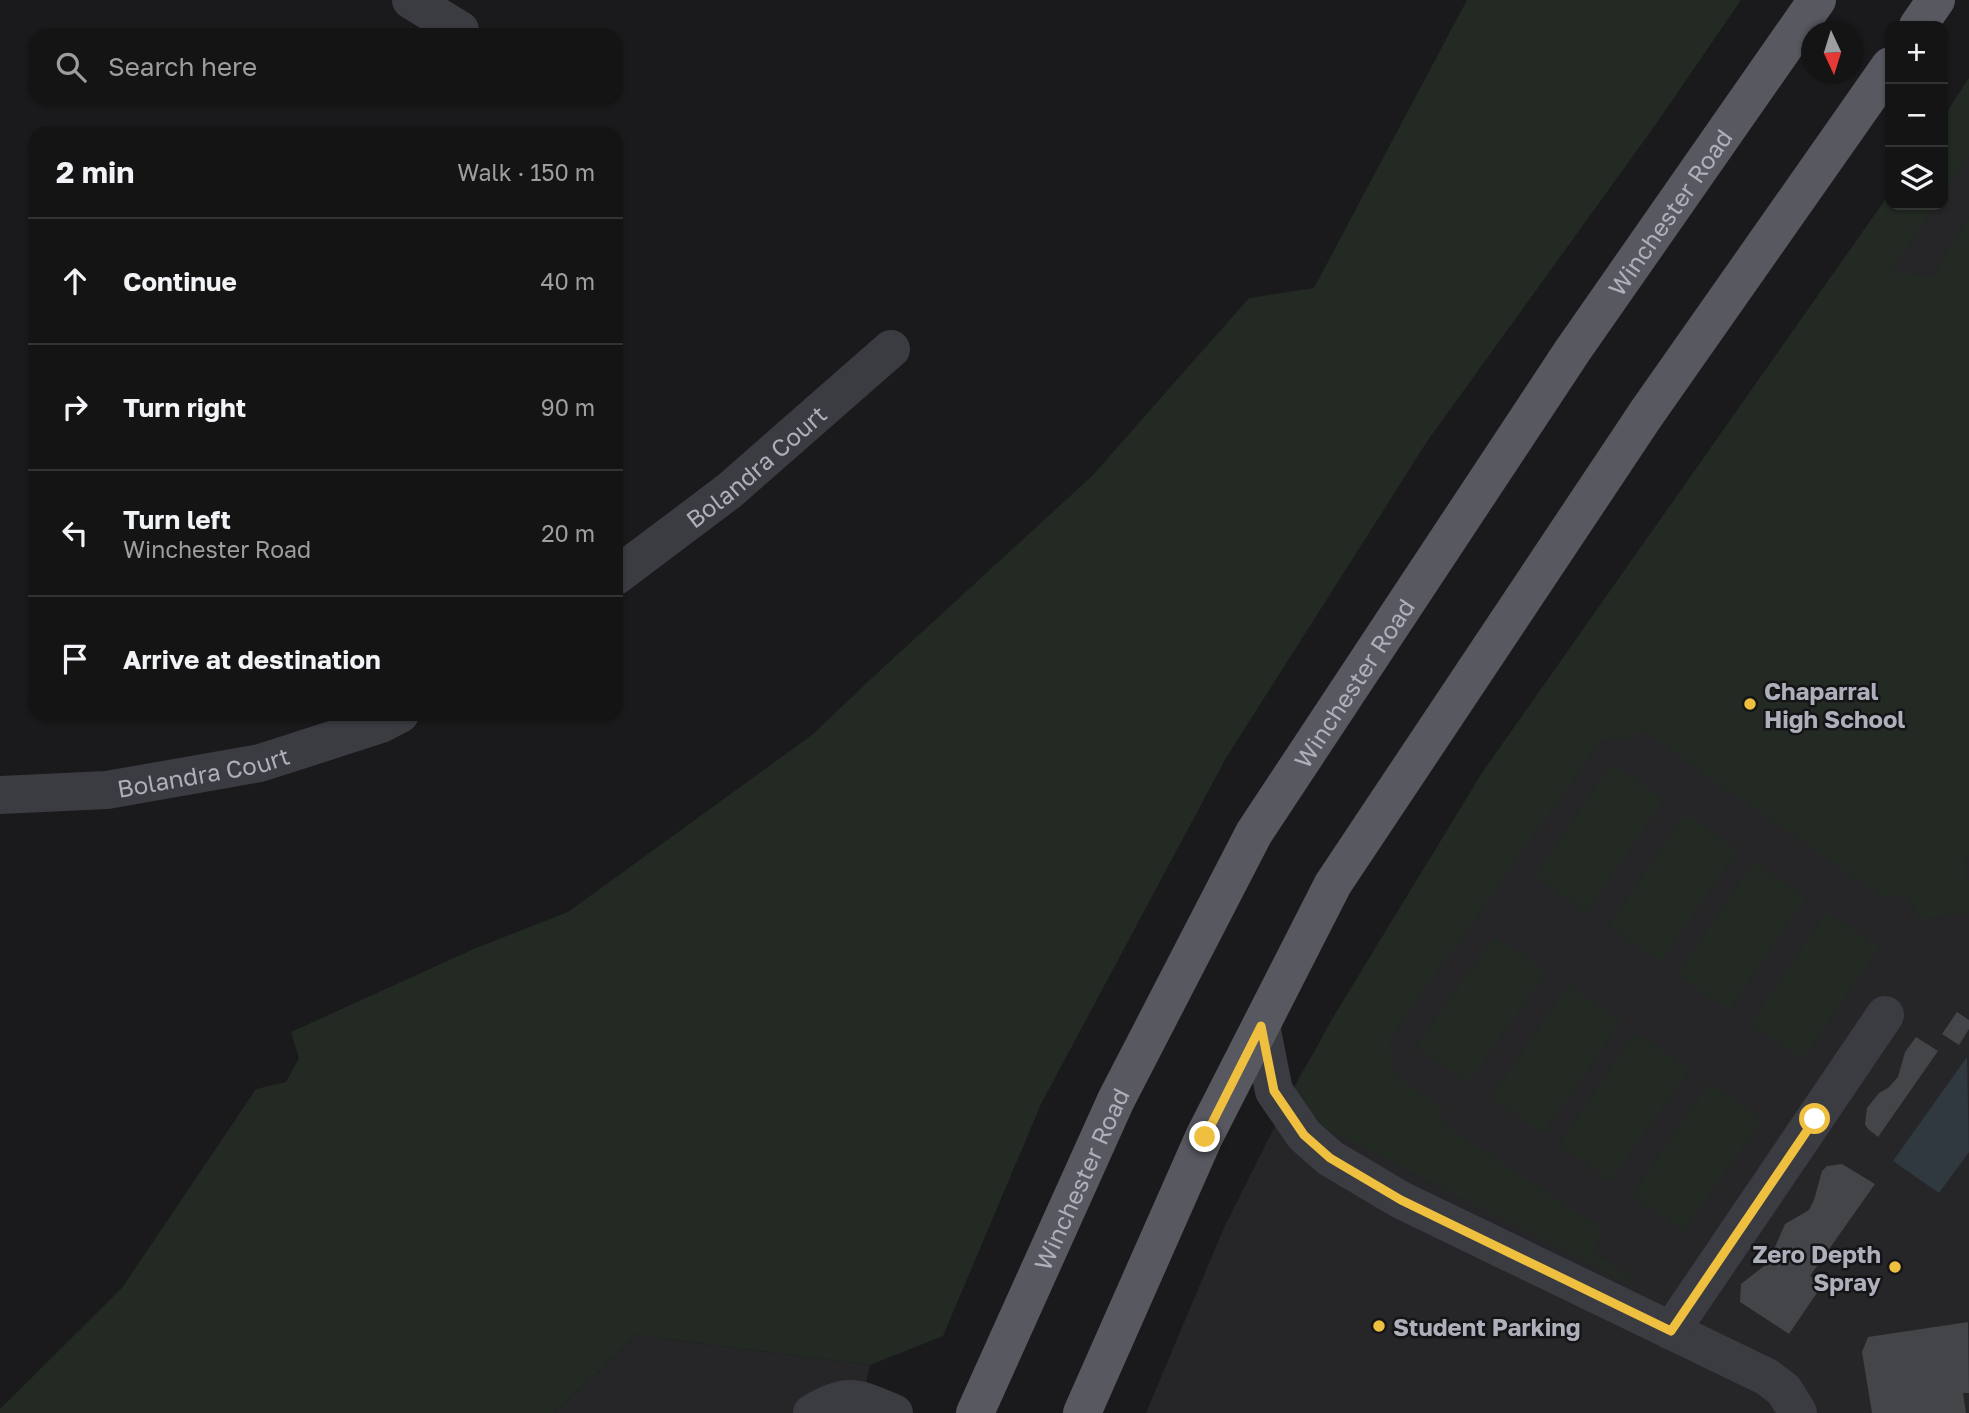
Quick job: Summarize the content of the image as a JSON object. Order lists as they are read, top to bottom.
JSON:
{
  "streets": {
    "main road": ["Winchester Road"],
    "street": ["Bolandra Court"]
  },
  "places": ["Chaparral High School", "Zero Depth Spray", "Student Parking"],
  "north": "bottom",
  "page": {
    "map_buttons": ["+", "−"],
    "search": "Search here",
    "heading": ["2 min", "Walk · 150 m"],
    "list": [
      ["Continue", "40 m"],
      ["Turn right", "90 m"],
      ["Turn left", "Winchester Road", "20 m"],
      "Arrive at destination"
    ]
  }
}
